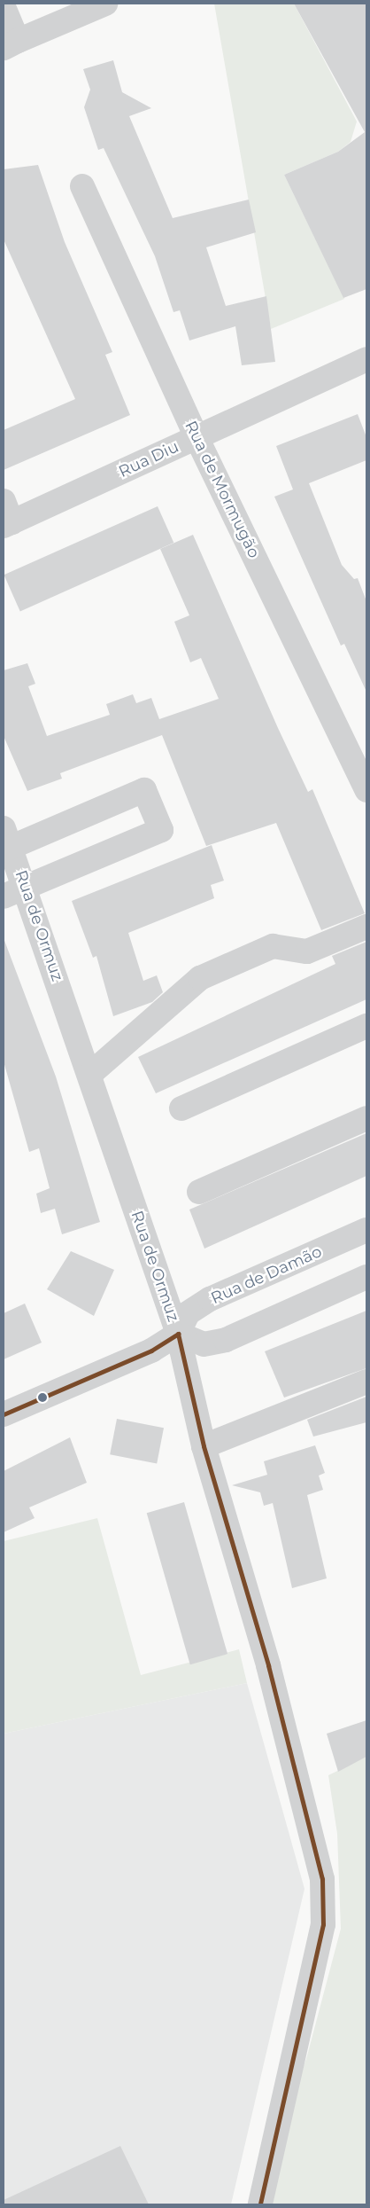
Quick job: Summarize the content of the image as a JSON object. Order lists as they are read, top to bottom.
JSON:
{
  "streets": {
    "street": [
      "Rua Diu",
      "Rua de Mormugão",
      "Rua de Ormuz",
      "Rua de Damão"
    ]
  },
  "crossings": [
    ["Rua Diu", "Rua de Mormugão"],
    ["Rua de Ormuz", "Rua de Damão"]
  ]
}
